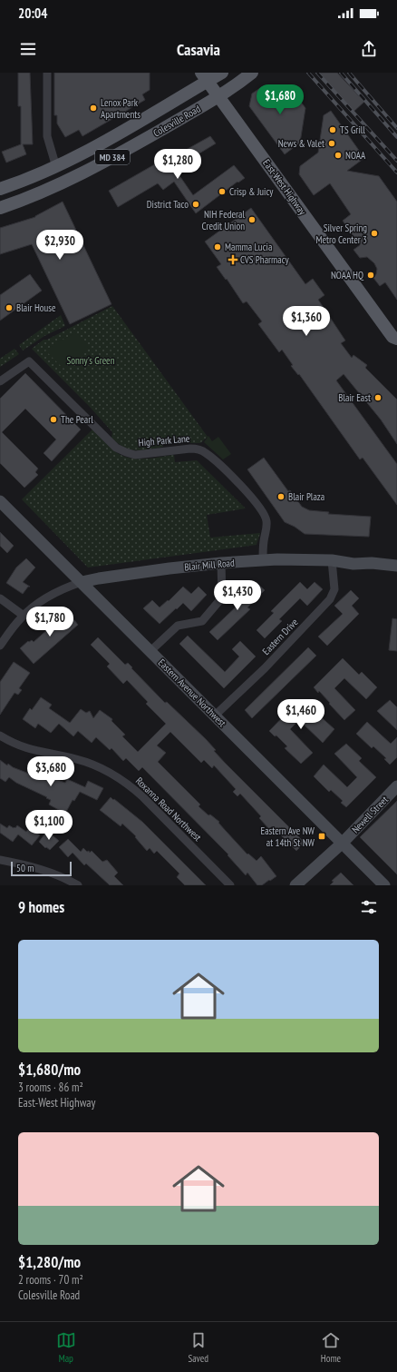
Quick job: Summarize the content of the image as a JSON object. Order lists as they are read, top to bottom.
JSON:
{
  "streets": {
    "main road": ["Colesville Road", "MD 384", "East-West Highway"],
    "street": [
      "High Park Lane",
      "Blair Mill Road",
      "Eastern Drive",
      "Eastern Avenue Northwest",
      "Roxanna Road Northwest",
      "Newell Street"
    ]
  },
  "crossings": [
    ["Colesville Road", "East-West Highway"],
    ["High Park Lane", "Blair Mill Road"],
    ["Blair Mill Road", "Eastern Drive"],
    ["Blair Mill Road", "Eastern Avenue Northwest"],
    ["Eastern Drive", "Eastern Avenue Northwest"],
    ["Eastern Avenue Northwest", "Newell Street"]
  ],
  "parks": ["Sonny's Green"],
  "places": {
    "other": [
      "Lenox Park Apartments",
      "TS Grill",
      "News & Valet",
      "NOAA",
      "Crisp & Juicy",
      "District Taco",
      "NIH Federal Credit Union",
      "Silver Spring Metro Center 3",
      "Mamma Lucia",
      "NOAA HQ",
      "Blair House",
      "Blair East",
      "The Pearl",
      "Blair Plaza"
    ],
    "health": ["CVS Pharmacy"],
    "transit": ["Eastern Ave NW at 14th St NW"]
  },
  "scale_bar": "50 m",
  "page": {
    "status": "20:04",
    "header": "Casavia",
    "price": [
      "$1,680",
      "$1,280",
      "$2,930",
      "$1,360",
      "$1,430",
      "$1,780",
      "$1,460",
      "$3,680",
      "$1,100"
    ],
    "scale": "50 m",
    "heading": "9 homes",
    "list": [
      {
        "name": "$1,680/mo",
        "note": "3 rooms · 86 m² · East-West Highway"
      },
      {
        "name": "$1,280/mo",
        "note": "2 rooms · 70 m² · Colesville Road"
      }
    ],
    "tabs": ["Map", "Saved", "Home"]
  }
}
